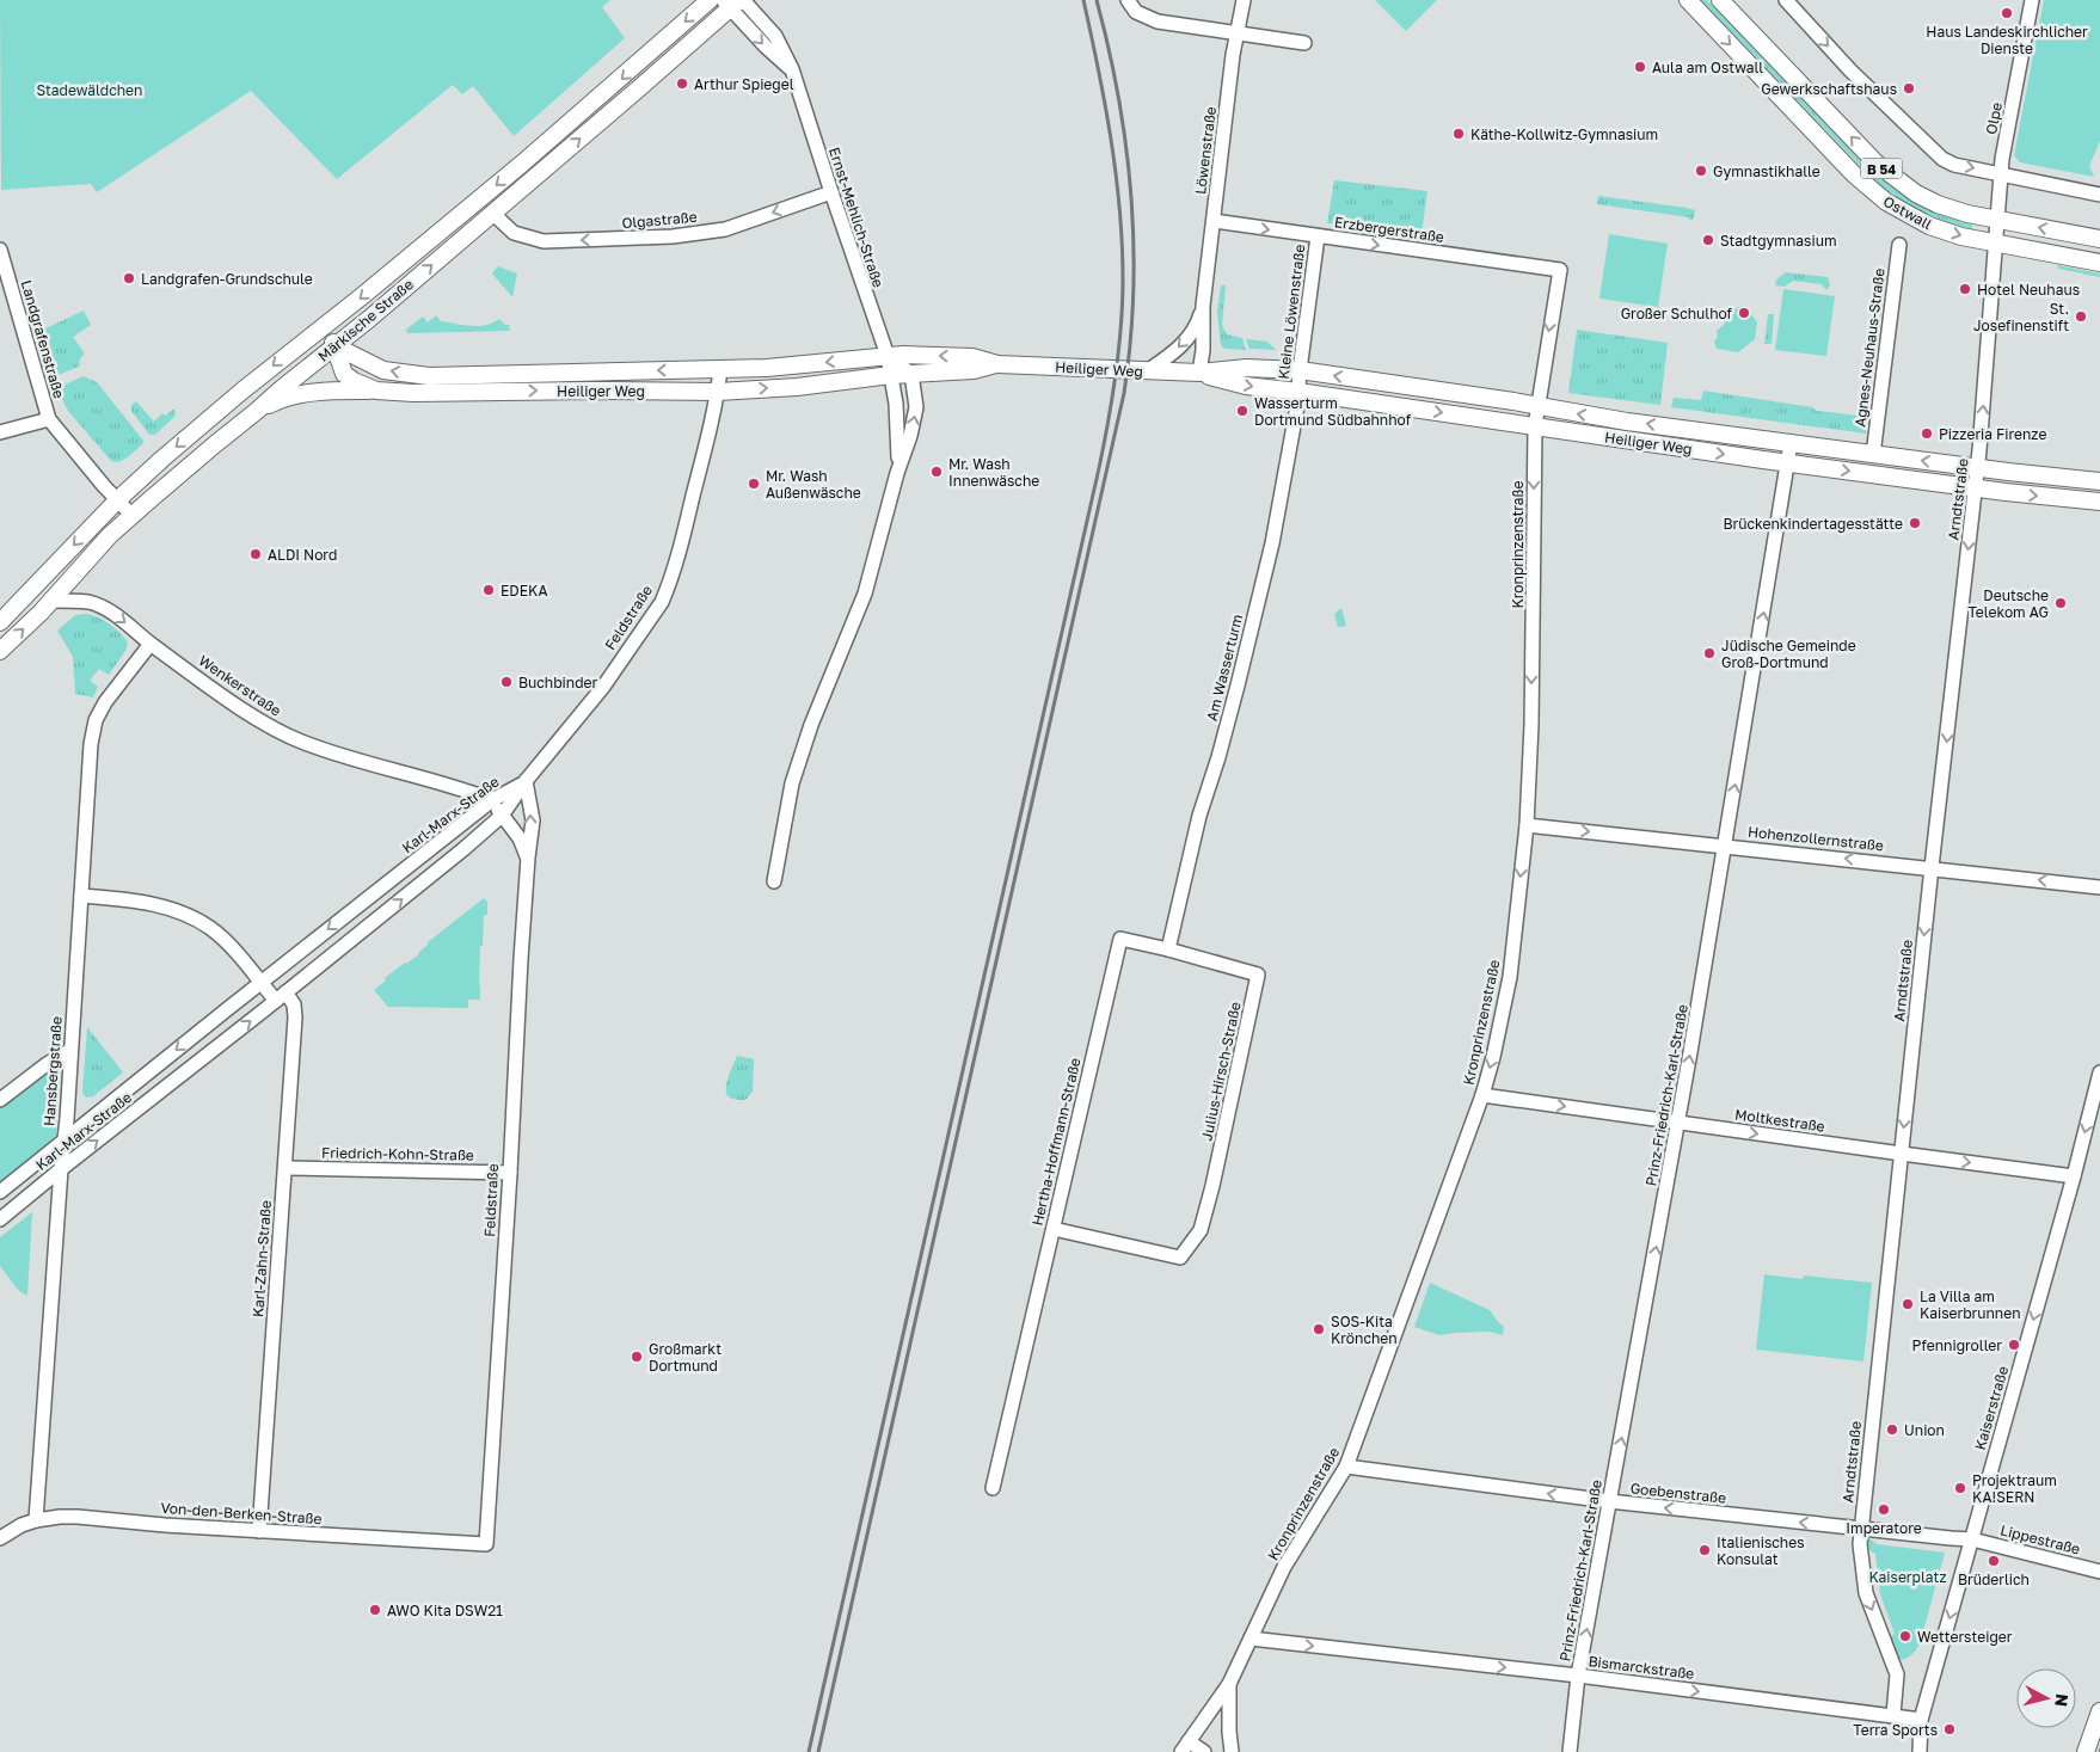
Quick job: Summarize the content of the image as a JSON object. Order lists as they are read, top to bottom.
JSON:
{
  "streets": {
    "main road": [
      "B 54",
      "Ostwall",
      "Märkische Straße",
      "Heiliger Weg"
    ],
    "street": [
      "Olpe",
      "Löwenstraße",
      "Ernst-Mehlich-Straße",
      "Olgastraße",
      "Erzbergerstraße",
      "Kleine Löwenstraße",
      "Landgrafenstraße",
      "Agnes-Neuhaus-Straße",
      "Arndtstraße",
      "Kronprinzenstraße",
      "Feldstraße",
      "Am Wasserturm",
      "Wenkerstraße",
      "Karl-Marx-Straße",
      "Hohenzollernstraße",
      "Hansbergstraße",
      "Julius-Hirsch-Straße",
      "Prinz-Friedrich-Karl-Straße",
      "Moltkestraße",
      "Hertha-Hoffmann-Straße",
      "Friedrich-Kohn-Straße",
      "Karl-Zahn-Straße",
      "Kaiserstraße",
      "Goebenstraße",
      "Von-den-Berken-Straße",
      "Lippestraße",
      "Bismarckstraße"
    ]
  },
  "crossings": [
    ["Olpe", "Ostwall"],
    ["Olpe", "Arndtstraße"],
    ["Löwenstraße", "Erzbergerstraße"],
    ["Löwenstraße", "Heiliger Weg"],
    ["Ostwall", "Arndtstraße"],
    ["Ernst-Mehlich-Straße", "Olgastraße"],
    ["Ernst-Mehlich-Straße", "Märkische Straße"],
    ["Ernst-Mehlich-Straße", "Heiliger Weg"],
    ["Olgastraße", "Märkische Straße"],
    ["Erzbergerstraße", "Kleine Löwenstraße"],
    ["Erzbergerstraße", "Kronprinzenstraße"],
    ["Kleine Löwenstraße", "Heiliger Weg"],
    ["Kleine Löwenstraße", "Am Wasserturm"],
    ["Märkische Straße", "Landgrafenstraße"],
    ["Märkische Straße", "Heiliger Weg"],
    ["Märkische Straße", "Wenkerstraße"],
    ["Agnes-Neuhaus-Straße", "Heiliger Weg"],
    ["Heiliger Weg", "Arndtstraße"],
    ["Heiliger Weg", "Kronprinzenstraße"],
    ["Heiliger Weg", "Feldstraße"],
    ["Heiliger Weg", "Am Wasserturm"],
    ["Heiliger Weg", "Prinz-Friedrich-Karl-Straße"],
    ["Arndtstraße", "Hohenzollernstraße"],
    ["Arndtstraße", "Moltkestraße"],
    ["Arndtstraße", "Goebenstraße"],
    ["Arndtstraße", "Bismarckstraße"],
    ["Kronprinzenstraße", "Hohenzollernstraße"],
    ["Kronprinzenstraße", "Moltkestraße"],
    ["Kronprinzenstraße", "Goebenstraße"],
    ["Kronprinzenstraße", "Bismarckstraße"],
    ["Feldstraße", "Karl-Marx-Straße"],
    ["Feldstraße", "Friedrich-Kohn-Straße"],
    ["Feldstraße", "Von-den-Berken-Straße"],
    ["Am Wasserturm", "Julius-Hirsch-Straße"],
    ["Am Wasserturm", "Hertha-Hoffmann-Straße"],
    ["Wenkerstraße", "Karl-Marx-Straße"],
    ["Wenkerstraße", "Hansbergstraße"],
    ["Karl-Marx-Straße", "Hansbergstraße"],
    ["Karl-Marx-Straße", "Karl-Zahn-Straße"],
    ["Hohenzollernstraße", "Prinz-Friedrich-Karl-Straße"],
    ["Hansbergstraße", "Von-den-Berken-Straße"],
    ["Julius-Hirsch-Straße", "Hertha-Hoffmann-Straße"],
    ["Prinz-Friedrich-Karl-Straße", "Moltkestraße"],
    ["Prinz-Friedrich-Karl-Straße", "Goebenstraße"],
    ["Prinz-Friedrich-Karl-Straße", "Bismarckstraße"],
    ["Moltkestraße", "Kaiserstraße"],
    ["Friedrich-Kohn-Straße", "Karl-Zahn-Straße"],
    ["Karl-Zahn-Straße", "Von-den-Berken-Straße"],
    ["Kaiserstraße", "Goebenstraße"],
    ["Kaiserstraße", "Lippestraße"],
    ["Kaiserstraße", "Bismarckstraße"],
    ["Goebenstraße", "Lippestraße"]
  ],
  "one_way": [
    "Olgastraße",
    "Erzbergerstraße",
    "Kronprinzenstraße",
    "Prinz-Friedrich-Karl-Straße",
    "Moltkestraße",
    "Kaiserstraße",
    "Goebenstraße",
    "Bismarckstraße"
  ],
  "parks": ["Stadewäldchen", "Kaiserplatz"],
  "places": [
    "Haus Landeskirchlicher Dienste",
    "Aula am Ostwall",
    "Arthur Spiegel",
    "Gewerkschaftshaus",
    "Käthe-Kollwitz-Gymnasium",
    "Gymnastikhalle",
    "Stadtgymnasium",
    "Landgrafen-Grundschule",
    "Hotel Neuhaus",
    "Großer Schulhof",
    "St. Josefinenstift",
    "Wasserturm Dortmund Südbahnhof",
    "Pizzeria Firenze",
    "Mr. Wash Innenwäsche",
    "Mr. Wash Außenwäsche",
    "Brückenkindertagesstätte",
    "ALDI Nord",
    "EDEKA",
    "Deutsche Telekom AG",
    "Jüdische Gemeinde Groß-Dortmund",
    "Buchbinder",
    "La Villa am Kaiserbrunnen",
    "SOS-Kita Krönchen",
    "Pfennigroller",
    "Großmarkt Dortmund",
    "Union",
    "Projektraum KA!SERN",
    "Imperatore",
    "Italienisches Konsulat",
    "Brüderlich",
    "AWO Kita DSW21",
    "Wettersteiger",
    "Terra Sports"
  ],
  "north": "right"
}
